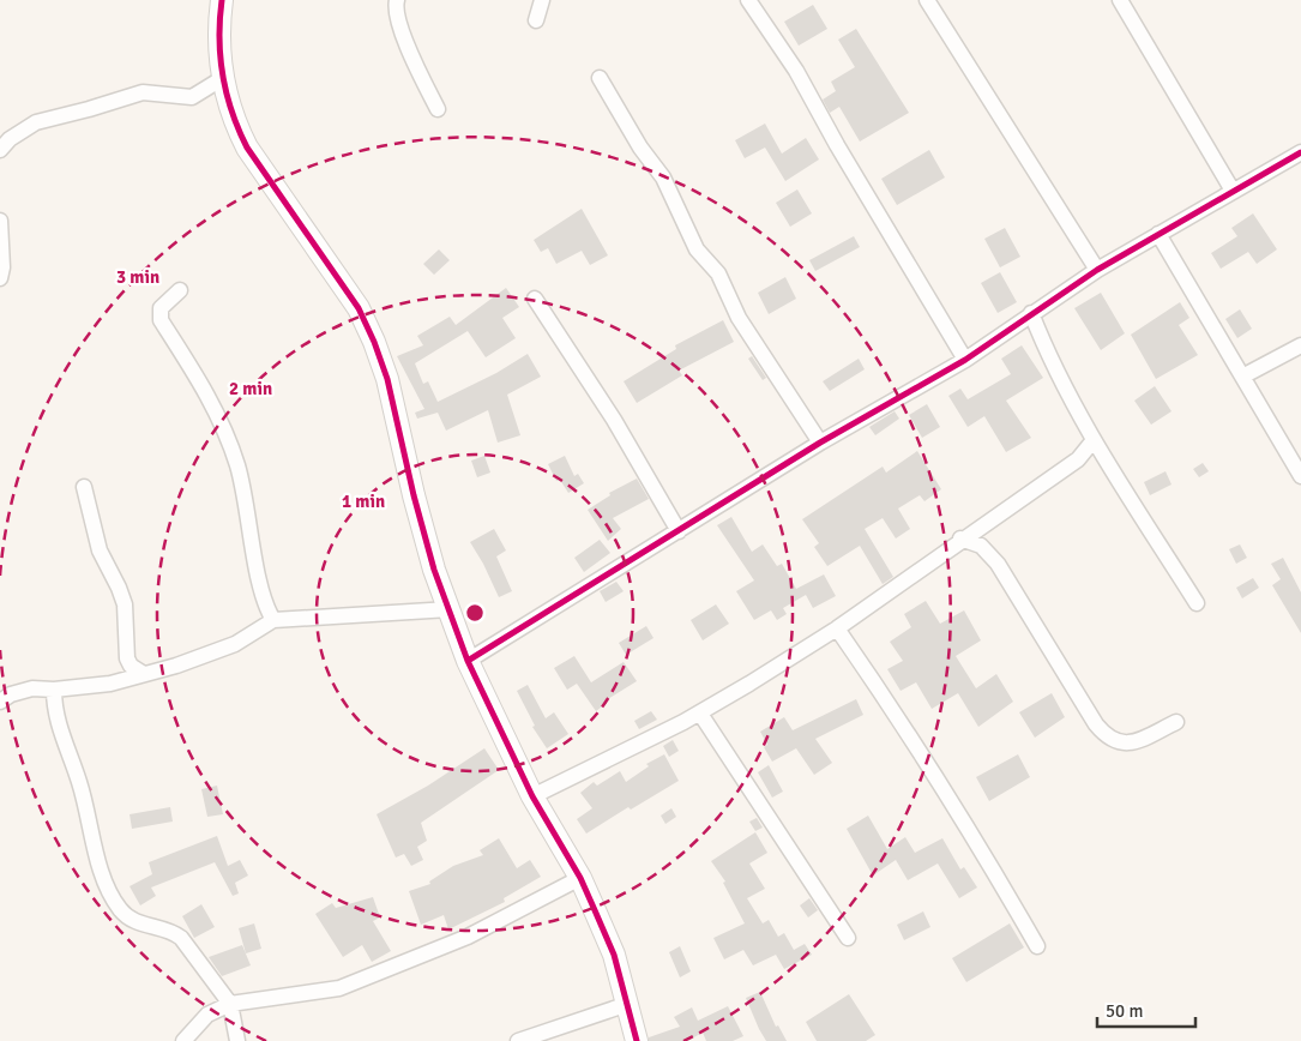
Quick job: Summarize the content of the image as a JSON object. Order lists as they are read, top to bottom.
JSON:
{
  "scale_bar": "50 m",
  "rings": ["3 min", "2 min", "1 min"]
}
